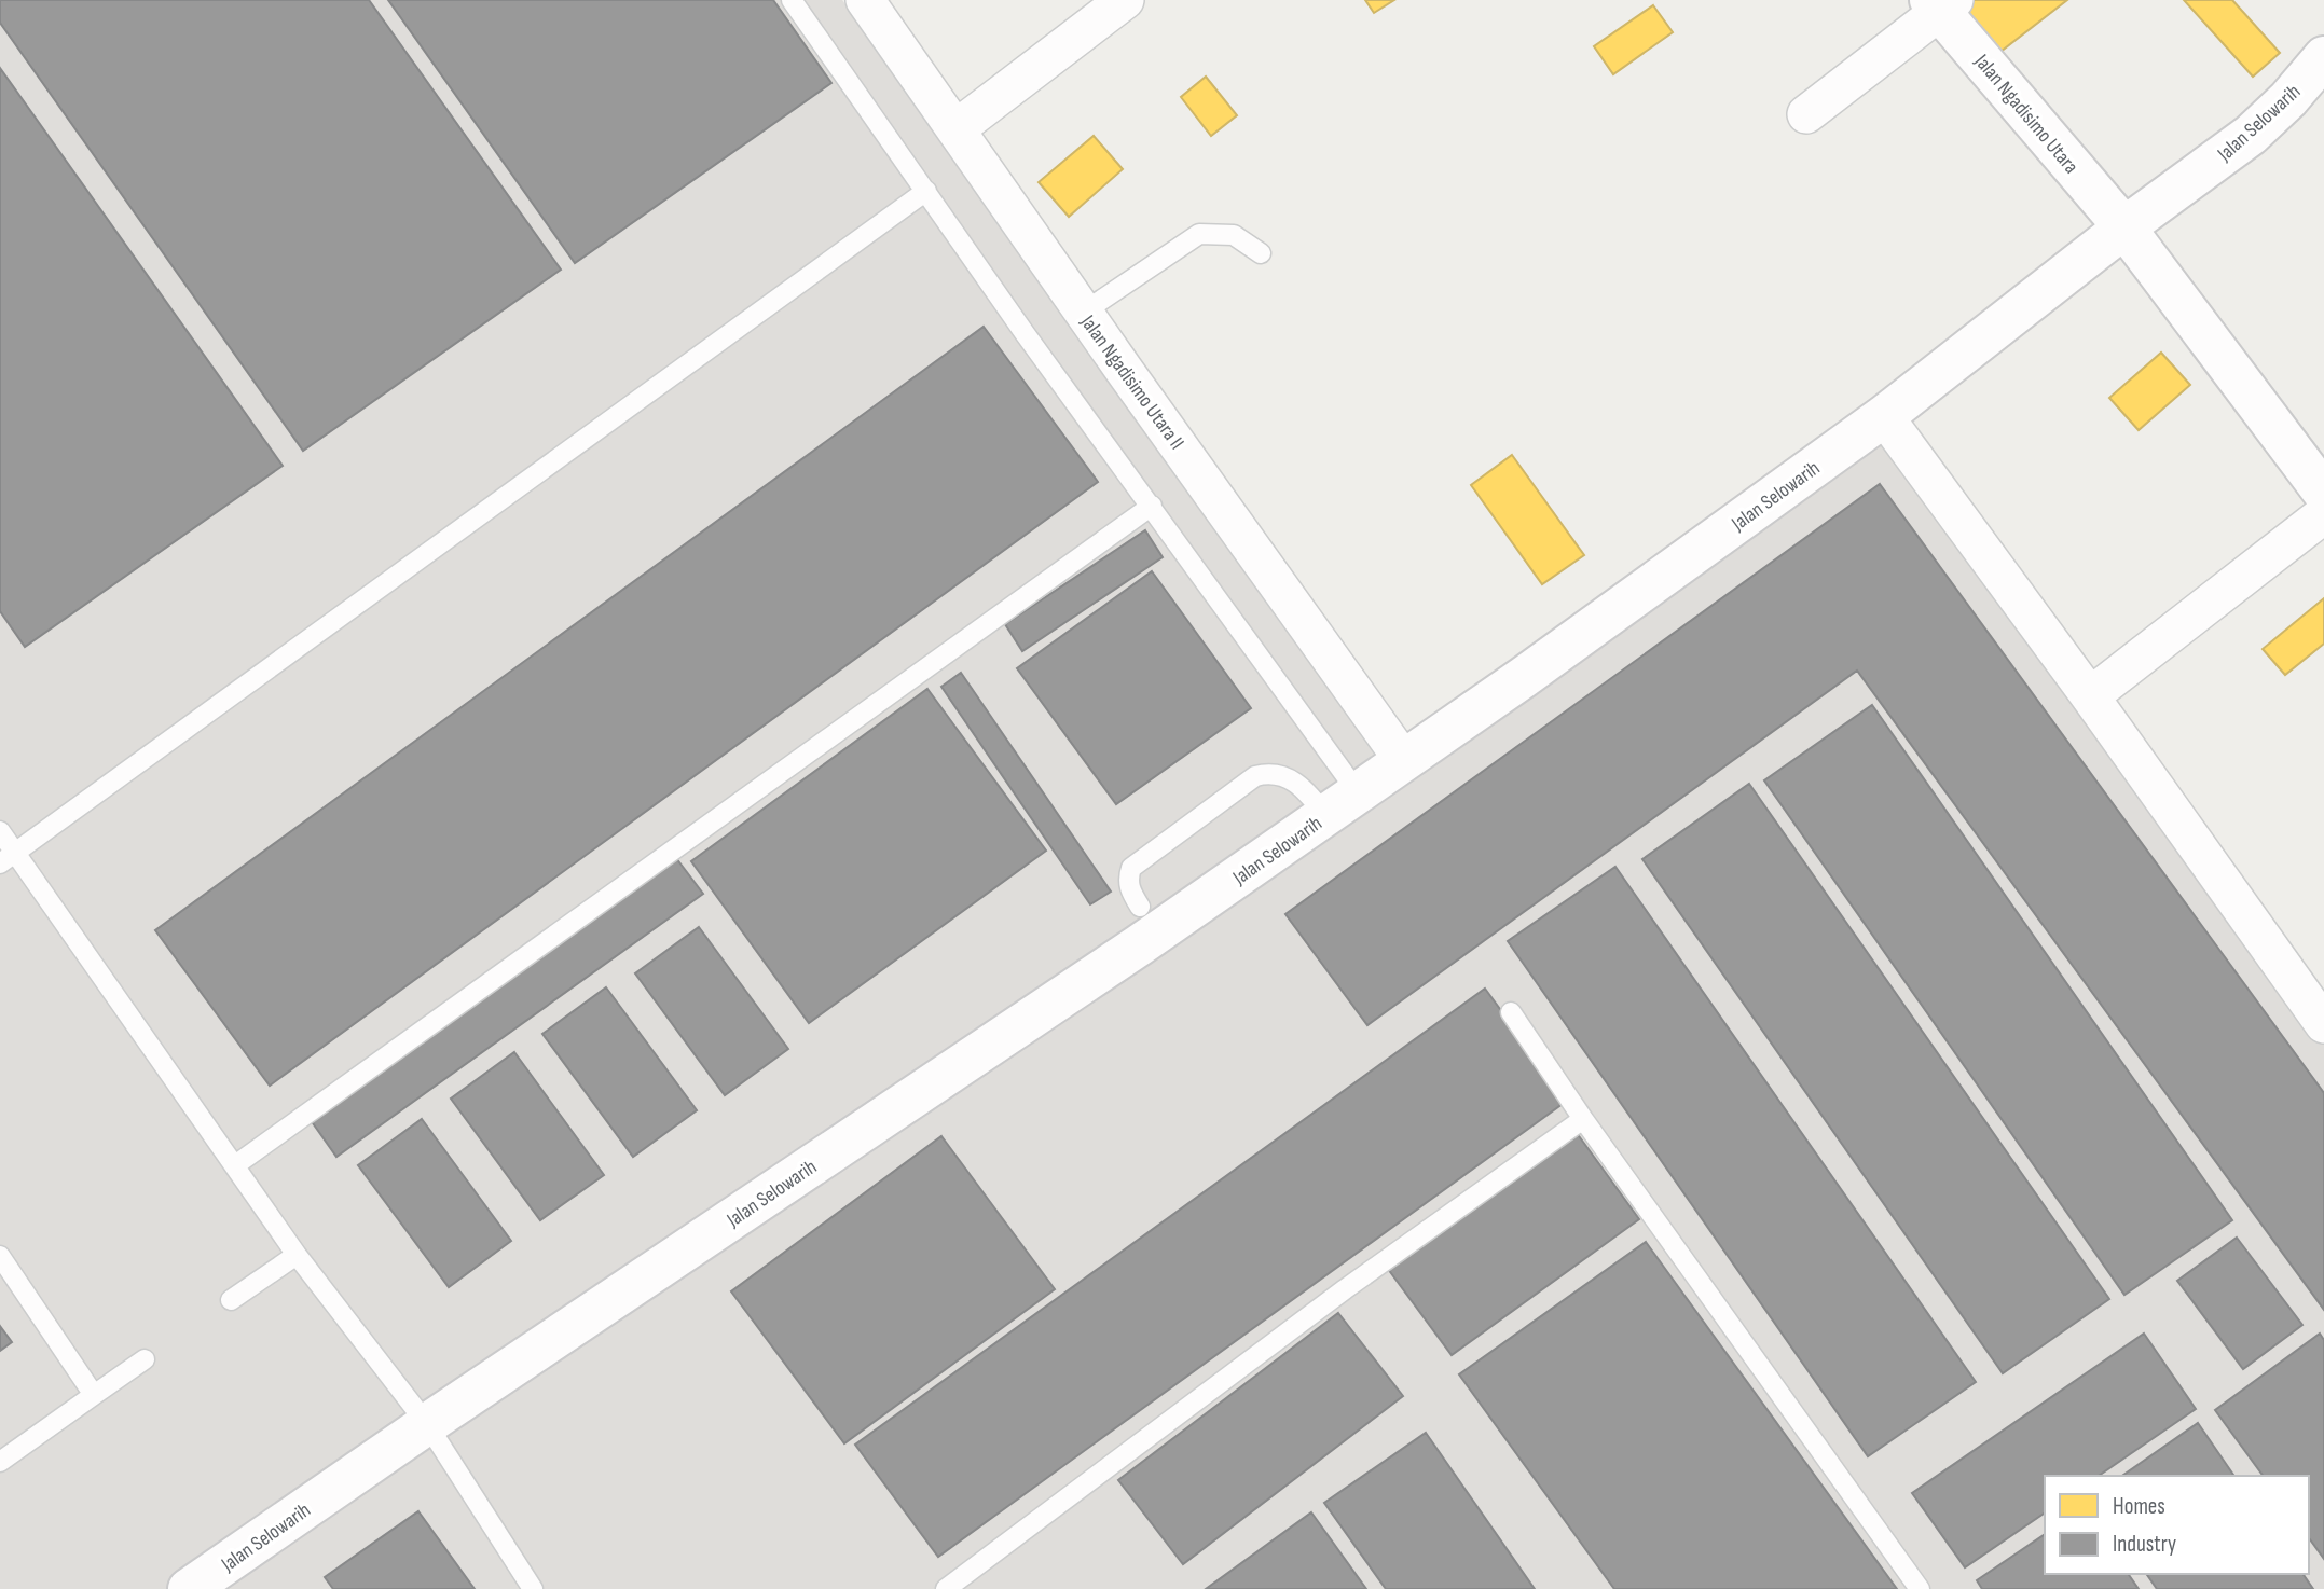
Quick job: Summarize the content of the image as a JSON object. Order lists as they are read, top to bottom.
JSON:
{
  "streets": {
    "main road": ["Jalan Ngadisimo Utara", "Jalan Selowarih"],
    "street": ["Jalan Ngadisimo Utara II"]
  },
  "crossings": [
    ["Jalan Ngadisimo Utara", "Jalan Selowarih"],
    ["Jalan Selowarih", "Jalan Ngadisimo Utara II"]
  ],
  "legend": ["Homes", "Industry"]
}
